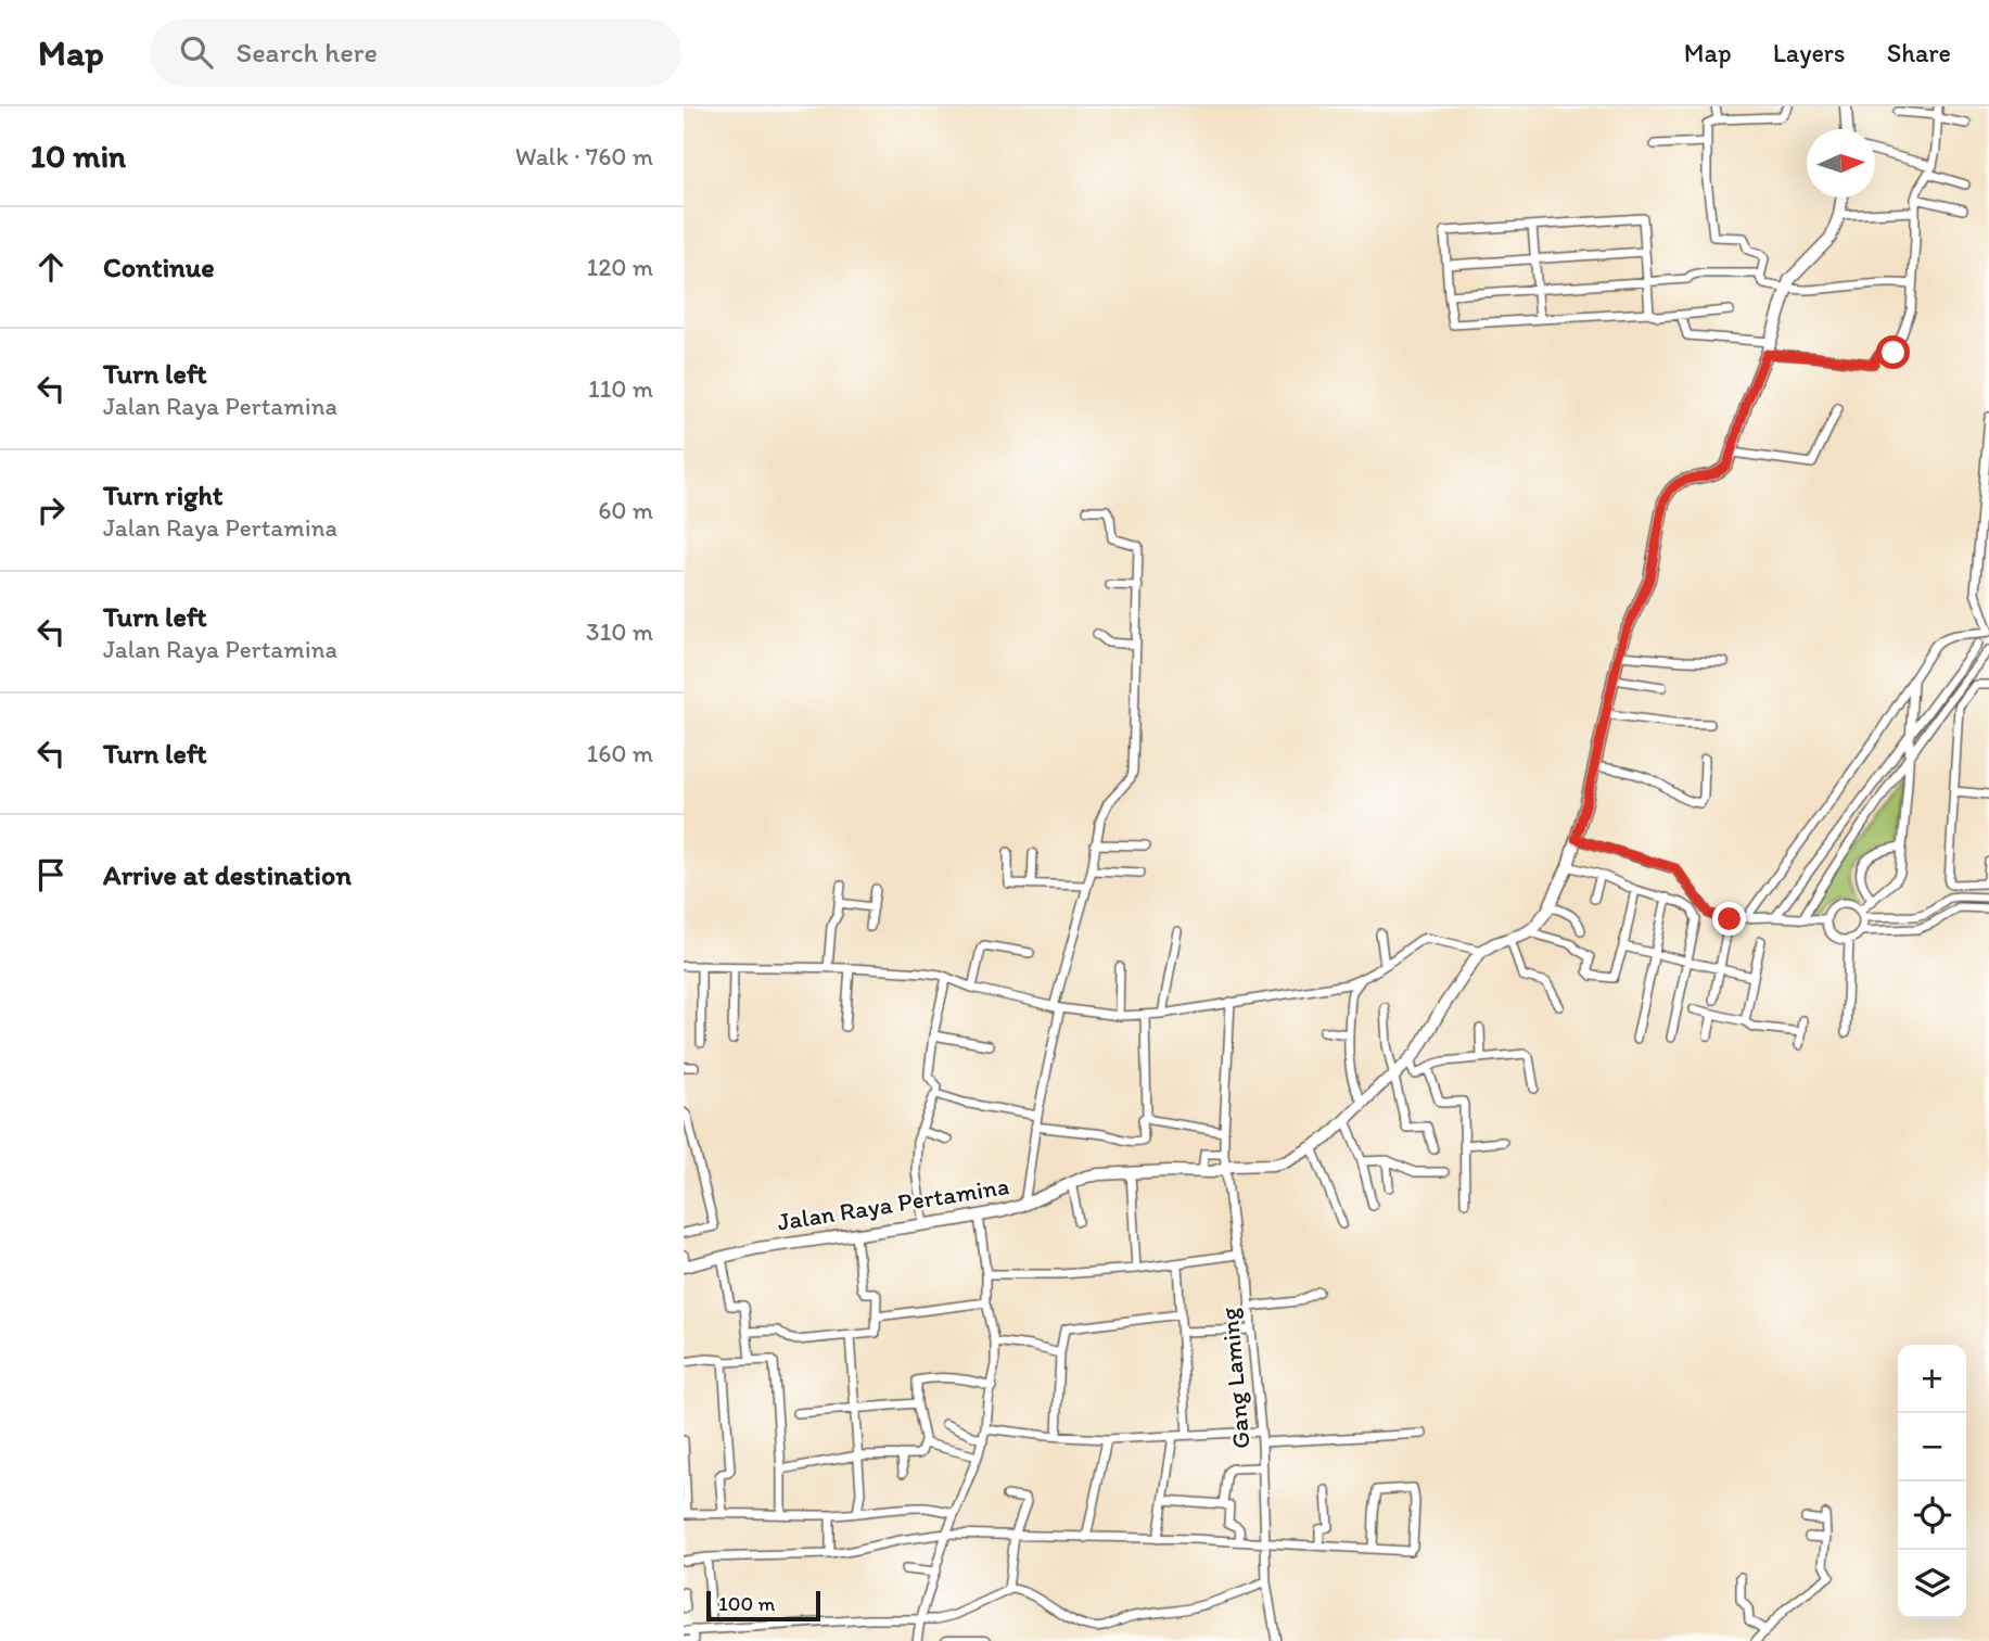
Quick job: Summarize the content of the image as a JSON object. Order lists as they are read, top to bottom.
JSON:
{
  "streets": {
    "main road": ["Jalan Raya Pertamina"],
    "street": ["Gang Laming"]
  },
  "crossings": [
    ["Jalan Raya Pertamina", "Gang Laming"]
  ],
  "scale_bar": "100 m",
  "north": "right",
  "page": {
    "header": "Map",
    "search": "Search here",
    "nav": ["Map", "Layers", "Share"],
    "heading": ["10 min", "Walk · 760 m"],
    "list": [
      ["Continue", "120 m"],
      ["Turn left", "Jalan Raya Pertamina", "110 m"],
      ["Turn right", "Jalan Raya Pertamina", "60 m"],
      ["Turn left", "Jalan Raya Pertamina", "310 m"],
      ["Turn left", "160 m"],
      "Arrive at destination"
    ],
    "map_buttons": ["+", "−"],
    "scale": "100 m"
  }
}
